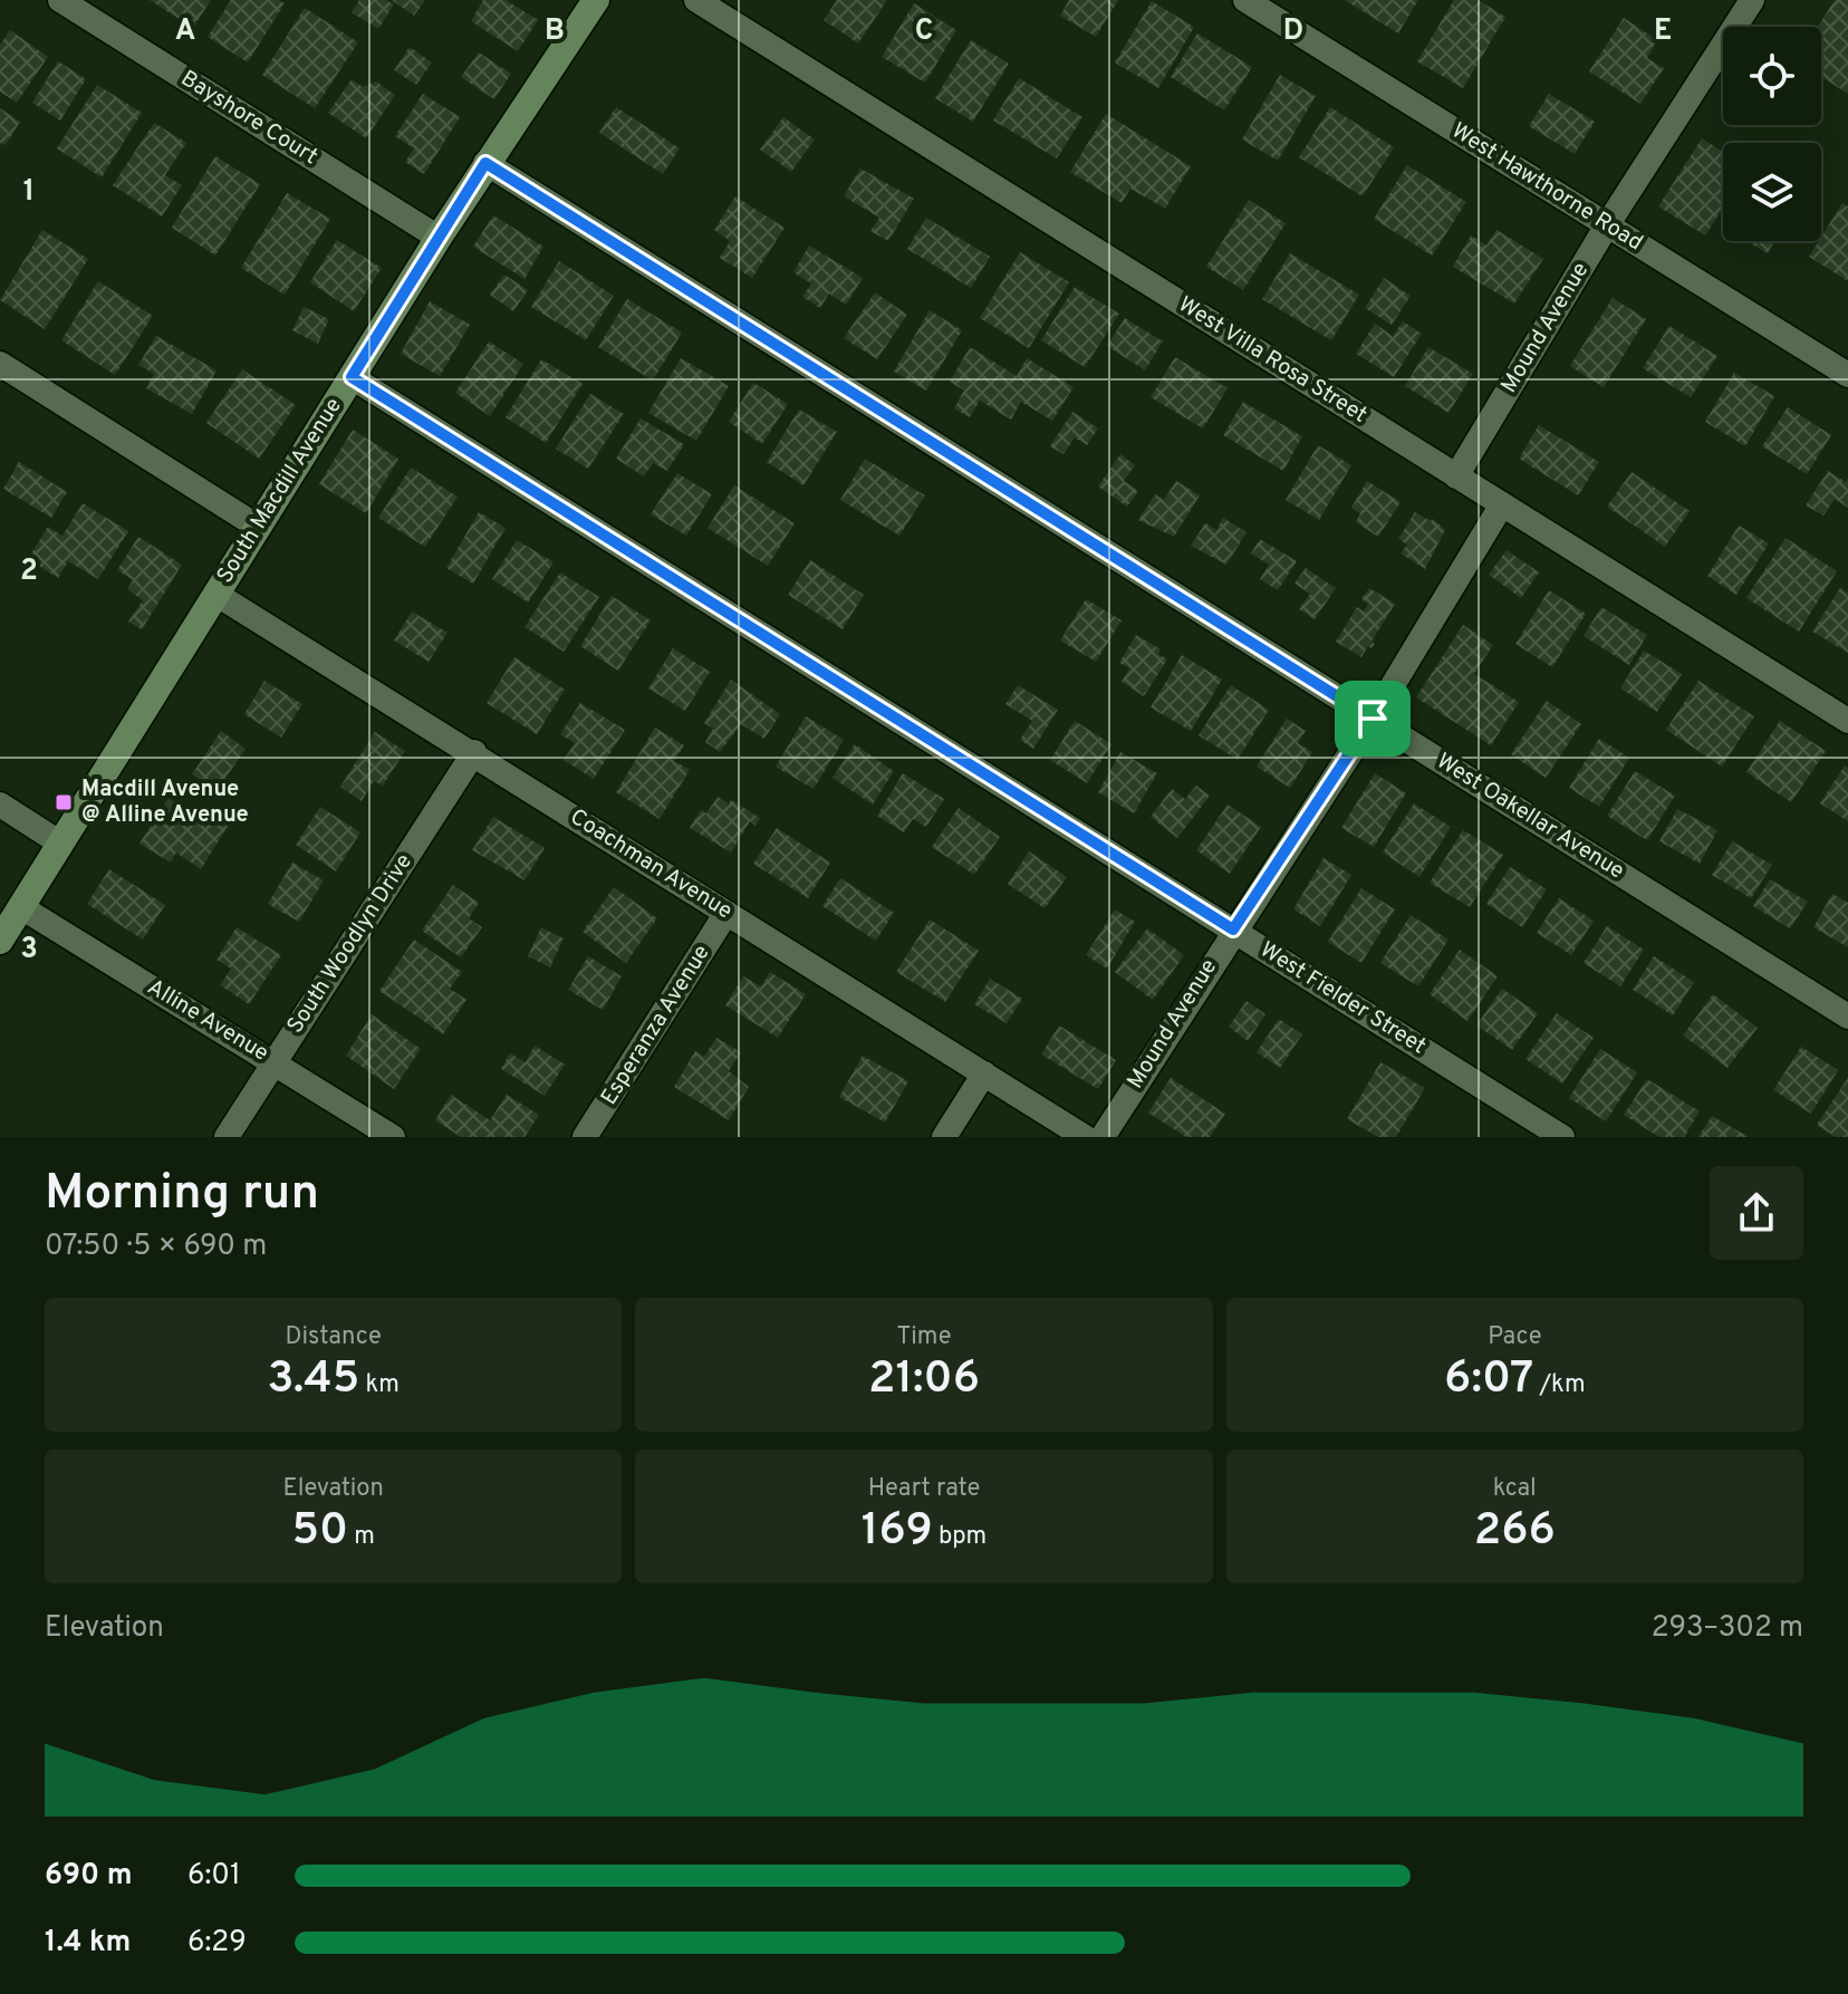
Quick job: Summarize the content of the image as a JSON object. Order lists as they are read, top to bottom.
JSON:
{
  "streets": {
    "street": [
      "Bayshore Court",
      "West Hawthorne Road",
      "Mound Avenue",
      "West Villa Rosa Street",
      "South Macdill Avenue",
      "West Oakellar Avenue",
      "Coachman Avenue",
      "South Woodlyn Drive",
      "West Fielder Street",
      "Alline Avenue",
      "Esperanza Avenue"
    ]
  },
  "crossings": [
    ["Bayshore Court", "South Macdill Avenue"],
    ["West Hawthorne Road", "Mound Avenue"],
    ["Mound Avenue", "West Villa Rosa Street"],
    ["Mound Avenue", "West Oakellar Avenue"],
    ["Mound Avenue", "West Fielder Street"],
    ["South Macdill Avenue", "West Oakellar Avenue"],
    ["South Macdill Avenue", "Coachman Avenue"],
    ["South Macdill Avenue", "West Fielder Street"],
    ["South Macdill Avenue", "Alline Avenue"],
    ["Coachman Avenue", "South Woodlyn Drive"],
    ["Coachman Avenue", "Esperanza Avenue"],
    ["South Woodlyn Drive", "Alline Avenue"]
  ],
  "places": {
    "transit": ["Macdill Avenue @ Alline Avenue"]
  },
  "page": {
    "heading": ["Morning run", "07:50 · 5 × 690 m"],
    "stats": [
      ["Distance", "3.45 km"],
      ["Time", "21:06"],
      ["Pace", "6:07 /km"],
      ["Elevation", "50 m"],
      ["Heart rate", "169 bpm"],
      ["kcal", "266"]
    ],
    "chart": ["Elevation", "293–302 m"],
    "list": [
      {
        "name": "690 m",
        "note": "6:01"
      },
      {
        "name": "1.4 km",
        "note": "6:29"
      }
    ]
  },
  "grid": {
    "columns": [
      "A",
      "B",
      "C",
      "D",
      "E"
    ],
    "rows": ["1", "2", "3"]
  }
}
